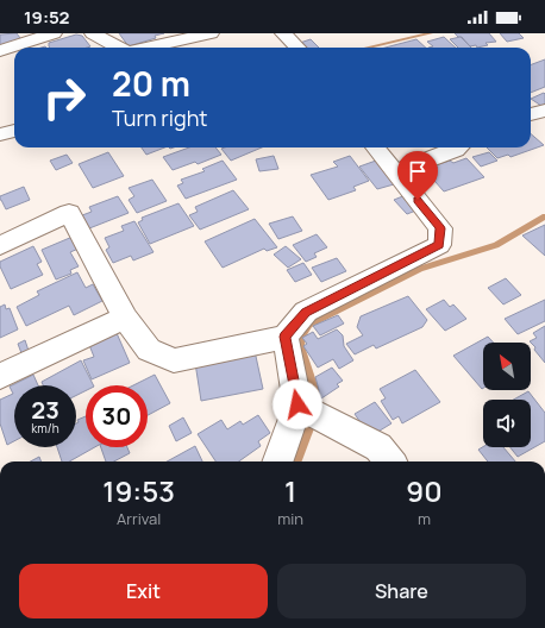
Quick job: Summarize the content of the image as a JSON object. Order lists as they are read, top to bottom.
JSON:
{
  "north": "top left",
  "page": {
    "status": "19:52",
    "turn": ["20 m", "Turn right"],
    "speed": "23 km/h",
    "limit": "30",
    "eta": [
      "19:53",
      "Arrival",
      "1",
      "min",
      "90",
      "m"
    ],
    "buttons": ["Exit", "Share"]
  }
}
